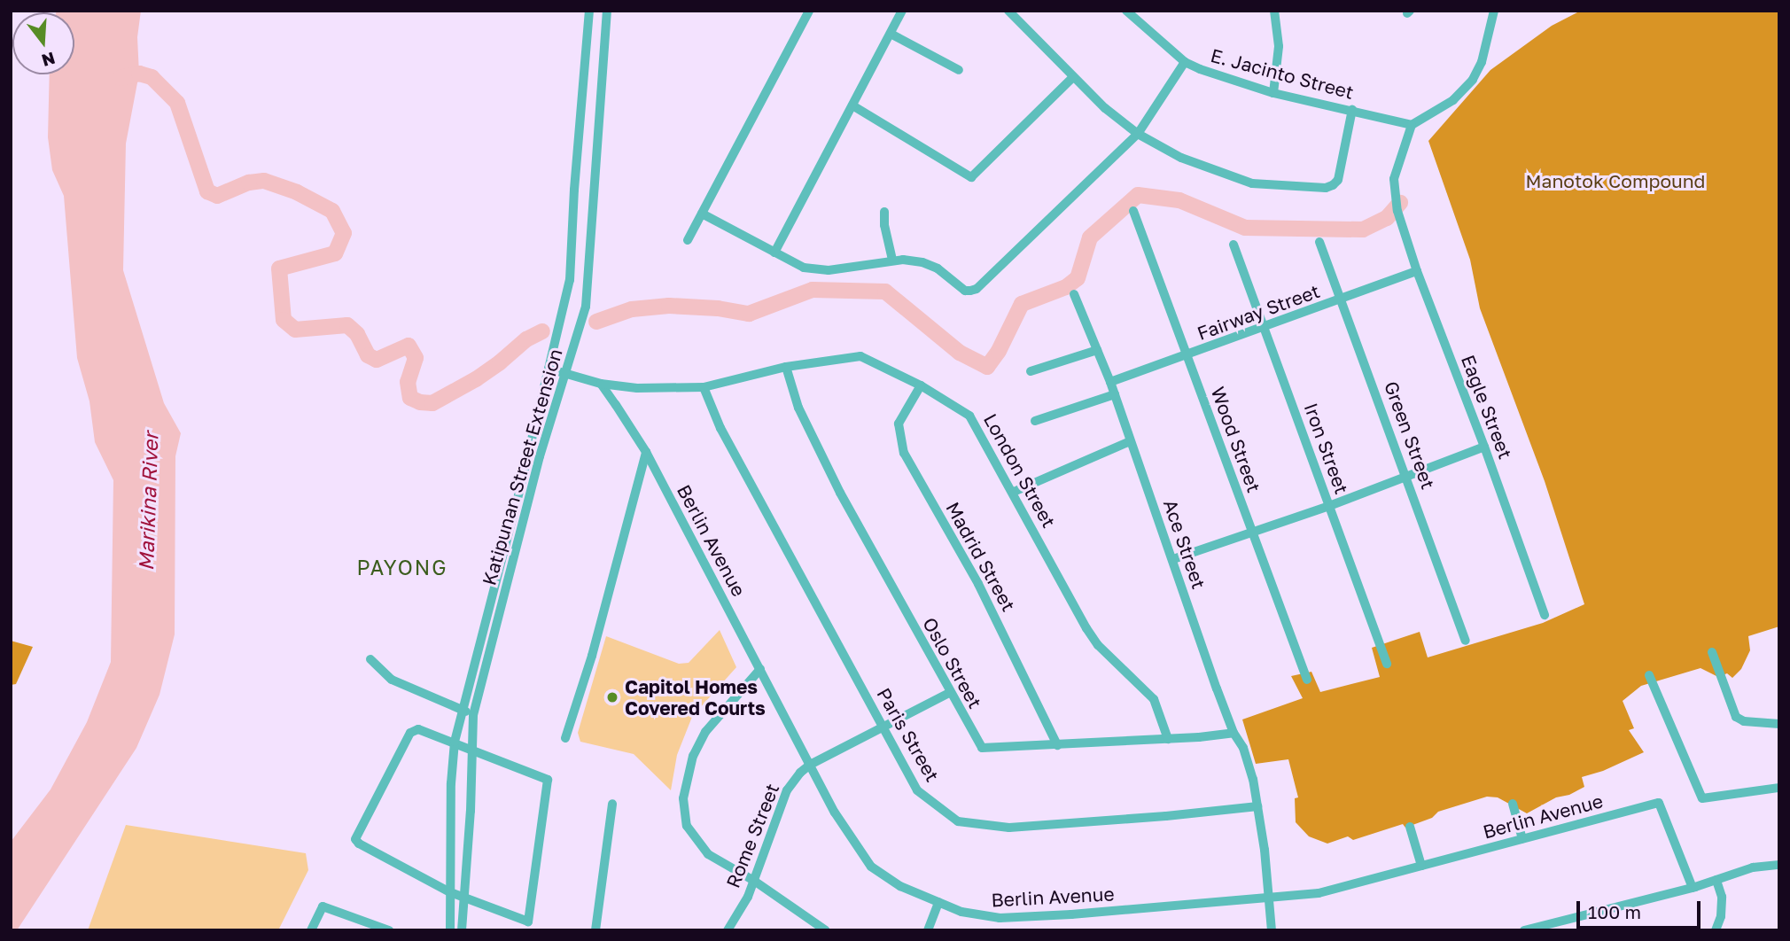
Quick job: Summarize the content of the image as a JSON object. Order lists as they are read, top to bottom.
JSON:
{
  "streets": {
    "street": [
      "E. Jacinto Street",
      "Fairway Street",
      "Eagle Street",
      "Green Street",
      "Wood Street",
      "Iron Street",
      "Katipunan Street Extension",
      "London Street",
      "Berlin Avenue",
      "Ace Street",
      "Madrid Street",
      "Oslo Street",
      "Paris Street",
      "Rome Street"
    ]
  },
  "crossings": [
    ["E. Jacinto Street", "Eagle Street"],
    ["Fairway Street", "Eagle Street"],
    ["Fairway Street", "Green Street"],
    ["Fairway Street", "Wood Street"],
    ["Fairway Street", "Iron Street"],
    ["Fairway Street", "Ace Street"],
    ["London Street", "Berlin Avenue"],
    ["London Street", "Madrid Street"],
    ["London Street", "Oslo Street"],
    ["London Street", "Paris Street"],
    ["Berlin Avenue", "Ace Street"],
    ["Berlin Avenue", "Rome Street"],
    ["Ace Street", "Oslo Street"],
    ["Ace Street", "Paris Street"],
    ["Madrid Street", "Oslo Street"],
    ["Oslo Street", "Rome Street"],
    ["Paris Street", "Rome Street"]
  ],
  "districts": ["PAYONG"],
  "water": ["Marikina River"],
  "parks": ["Manotok Compound"],
  "places": ["Capitol Homes Covered Courts"],
  "scale_bar": "100 m",
  "north": "bottom"
}
